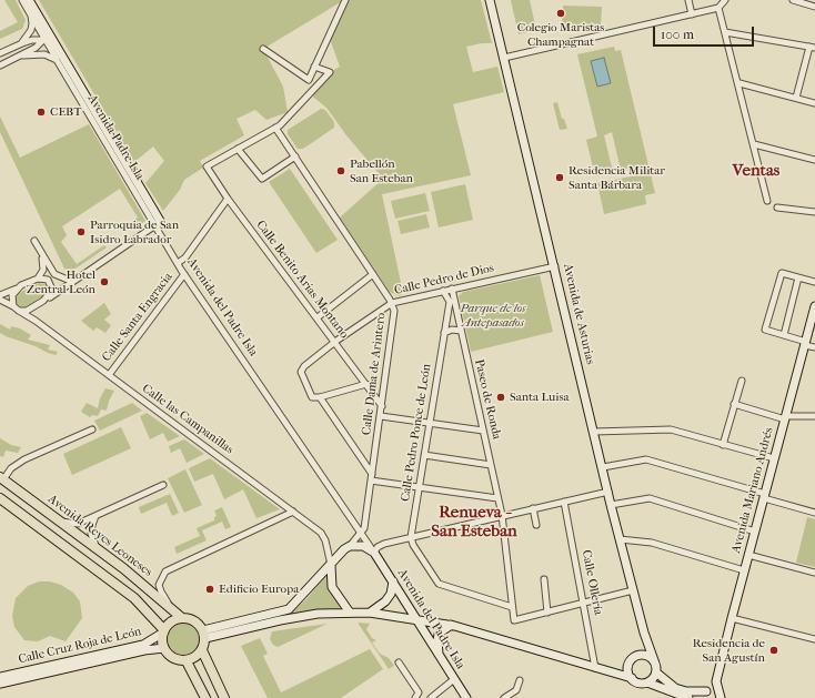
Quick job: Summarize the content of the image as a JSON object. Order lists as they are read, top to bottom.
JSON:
{
  "streets": {
    "main road": [
      "Avenida del Padre Isla",
      "Avenida de Asturias",
      "Avenida Mariano Andrés",
      "Avenida Reyes Leoneses",
      "Calle Cruz Roja de León"
    ],
    "street": [
      "Avenida Padre Isla",
      "Calle Benito Arias Montano",
      "Calle Pedro de Dios",
      "Calle Santa Engracia",
      "Calle Dama de Arintero",
      "Paseo de Ronda",
      "Calle las Campanillas",
      "Calle Pedro Ponce de León",
      "Calle Ollería"
    ]
  },
  "crossings": [
    ["Avenida Padre Isla", "Avenida del Padre Isla"],
    ["Calle Benito Arias Montano", "Calle Pedro de Dios"],
    ["Calle Benito Arias Montano", "Calle Dama de Arintero"],
    ["Calle Pedro de Dios", "Avenida de Asturias"],
    ["Calle Pedro de Dios", "Calle Dama de Arintero"],
    ["Calle Pedro de Dios", "Paseo de Ronda"],
    ["Calle Pedro de Dios", "Calle Pedro Ponce de León"],
    ["Avenida del Padre Isla", "Calle Santa Engracia"],
    ["Avenida del Padre Isla", "Calle Dama de Arintero"],
    ["Avenida del Padre Isla", "Calle las Campanillas"],
    ["Calle Santa Engracia", "Calle las Campanillas"],
    ["Calle Dama de Arintero", "Calle las Campanillas"],
    ["Avenida Reyes Leoneses", "Calle Cruz Roja de León"]
  ],
  "districts": ["Ventas", "Renueva - San Esteban"],
  "parks": ["Parque de los Antepasados"],
  "places": [
    "Colegio Maristas Champagnat",
    "CEBT",
    "Pabellón San Esteban",
    "Residencia Militar Santa Bárbara",
    "Parroquia de San Isidro Labrador",
    "Hotel Zentral León",
    "Santa Luisa",
    "Edificio Europa",
    "Residencia de San Agustín"
  ],
  "scale_bar": "100 m"
}
